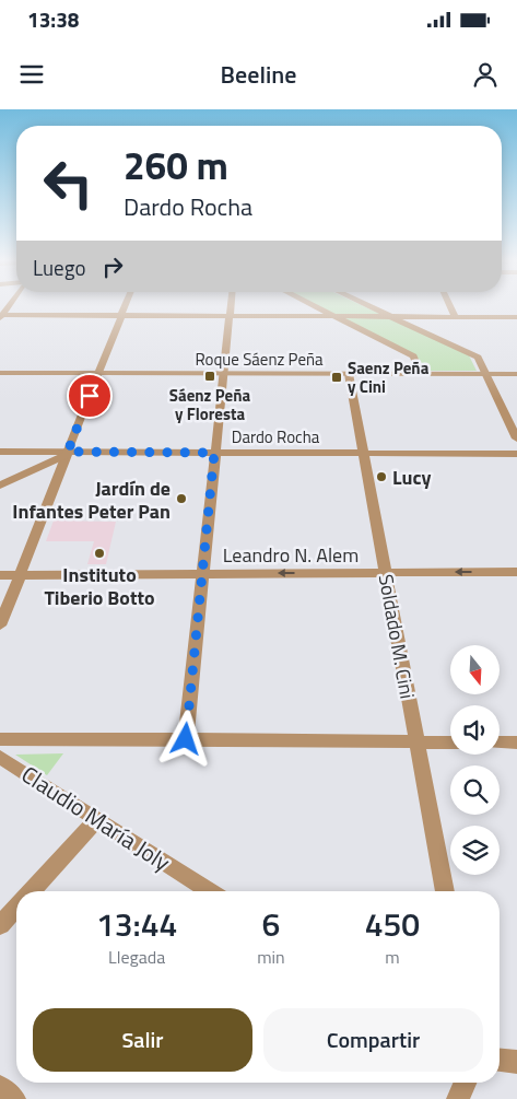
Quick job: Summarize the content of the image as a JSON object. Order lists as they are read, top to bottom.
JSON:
{
  "streets": {
    "street": [
      "Roque Sáenz Peña",
      "Dardo Rocha",
      "Leandro N. Alem",
      "Soldado M. Cini",
      "Claudio María Joly"
    ]
  },
  "crossings": [
    ["Roque Sáenz Peña", "Soldado M. Cini"],
    ["Dardo Rocha", "Soldado M. Cini"],
    ["Leandro N. Alem", "Soldado M. Cini"]
  ],
  "one_way": ["Leandro N. Alem"],
  "places": {
    "transit": ["Sáenz Peña y Floresta", "Saenz Peña y Cini"],
    "other": ["Lucy", "Jardín de Infantes Peter Pan", "Instituto Tiberio Botto"]
  },
  "north": "bottom",
  "page": {
    "status": "13:38",
    "header": "Beeline",
    "turn": ["260 m", "Dardo Rocha"],
    "then": "Luego",
    "eta": [
      "13:44",
      "Llegada",
      "6",
      "min",
      "450",
      "m"
    ],
    "buttons": ["Salir", "Compartir"]
  }
}
